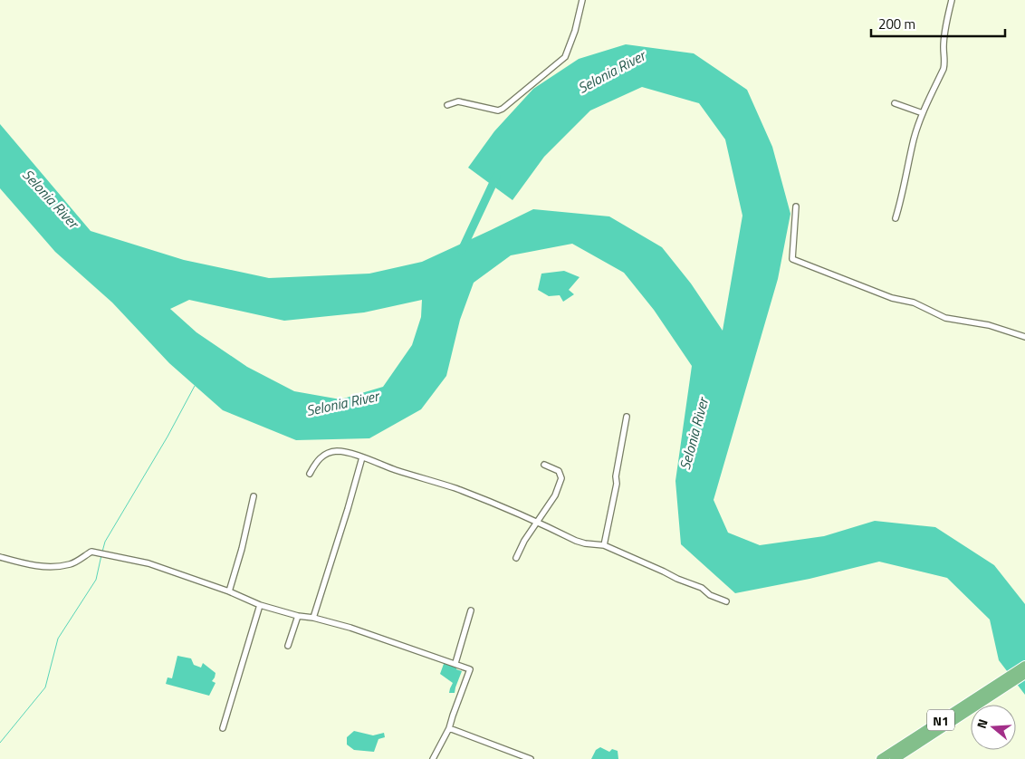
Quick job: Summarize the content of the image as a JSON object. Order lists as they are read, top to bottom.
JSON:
{
  "streets": {
    "highway": ["N1"]
  },
  "water": ["Selonia River"],
  "scale_bar": "200 m",
  "north": "left"
}
